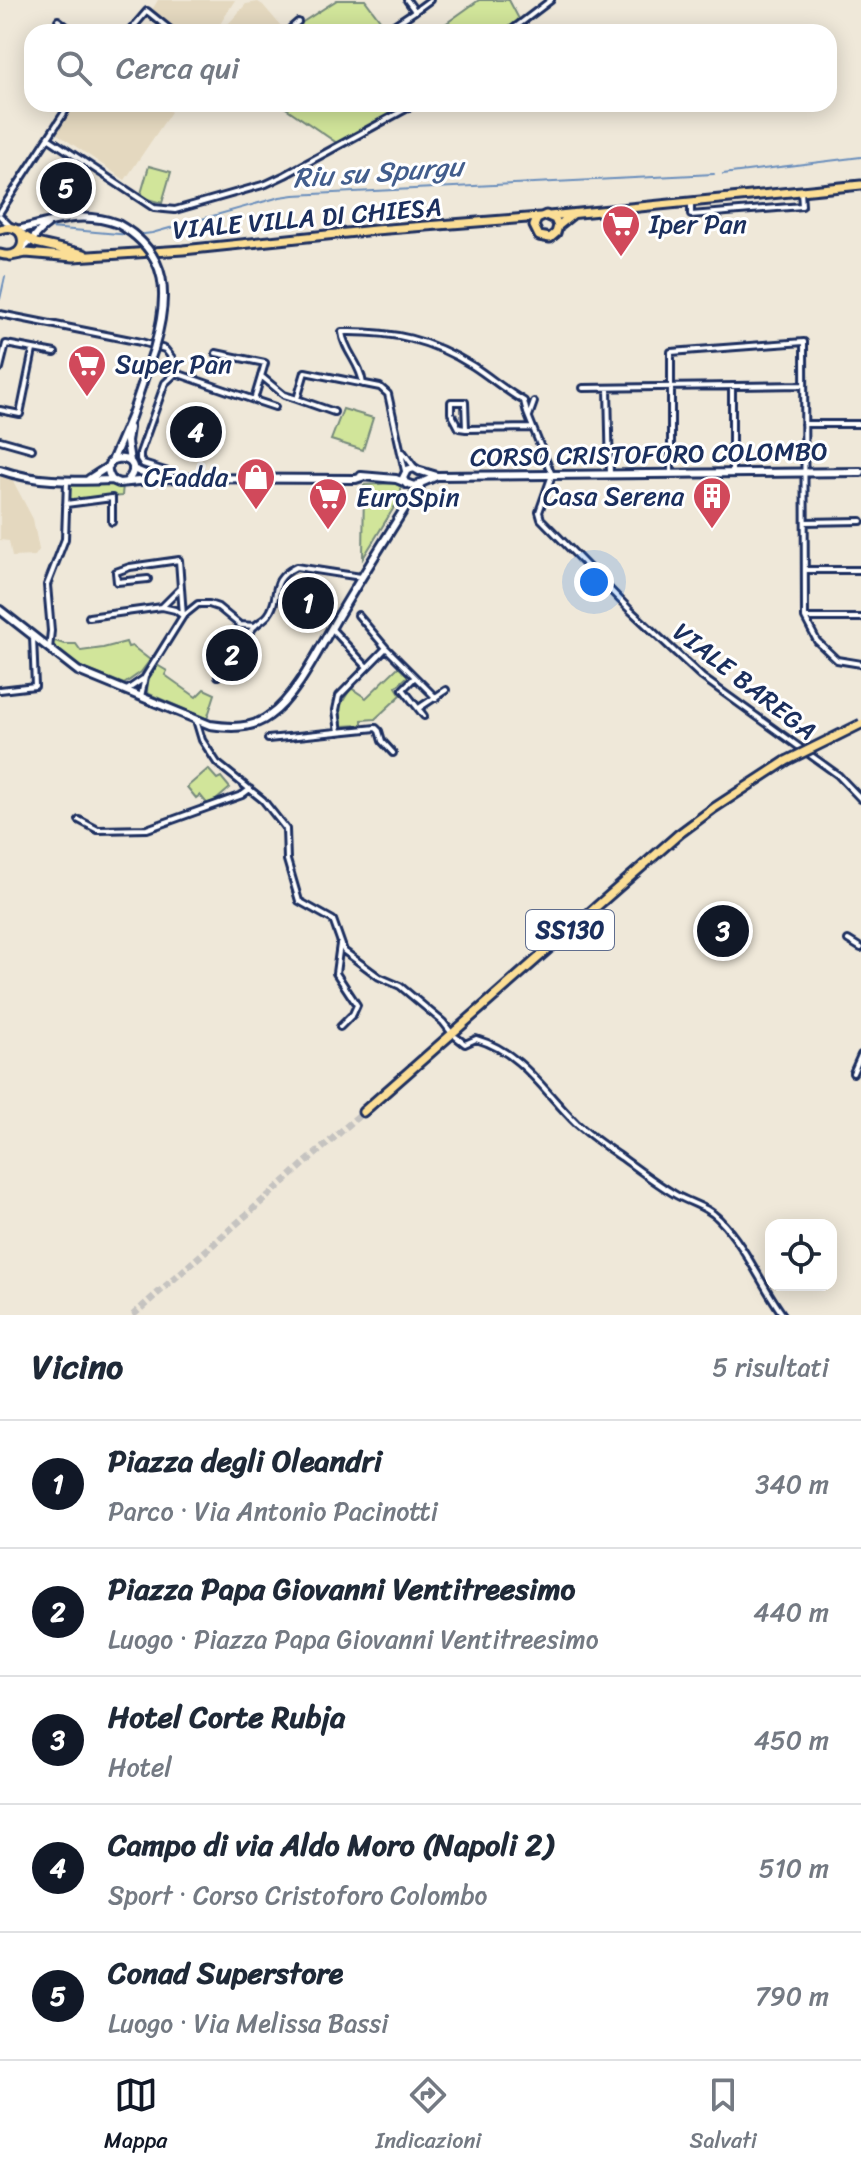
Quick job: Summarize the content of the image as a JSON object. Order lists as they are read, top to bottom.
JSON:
{
  "streets": {
    "main road": ["VIALE VILLA DI CHIESA", "SS130"],
    "street": ["CORSO CRISTOFORO COLOMBO", "VIALE BAREGA"]
  },
  "crossings": [
    ["CORSO CRISTOFORO COLOMBO", "VIALE BAREGA"]
  ],
  "water": ["Riu su Spurgu"],
  "places": {
    "supermarket": ["Iper Pan", "Super Pan", "EuroSpin"],
    "shop": ["CFadda"],
    "building": ["Casa Serena"]
  },
  "page": {
    "search": "Cerca qui",
    "pins": [
      "5",
      "4",
      "1",
      "2",
      "3"
    ],
    "heading": ["Vicino", "5 risultati"],
    "list": [
      {
        "mark": "1",
        "name": "Piazza degli Oleandri",
        "note": "Parco · Via Antonio Pacinotti",
        "value": "340 m"
      },
      {
        "mark": "2",
        "name": "Piazza Papa Giovanni Ventitreesimo",
        "note": "Luogo · Piazza Papa Giovanni Ventitreesimo",
        "value": "440 m"
      },
      {
        "mark": "3",
        "name": "Hotel Corte Rubja",
        "note": "Hotel",
        "value": "450 m"
      },
      {
        "mark": "4",
        "name": "Campo di via Aldo Moro (Napoli 2)",
        "note": "Sport · Corso Cristoforo Colombo",
        "value": "510 m"
      },
      {
        "mark": "5",
        "name": "Conad Superstore",
        "note": "Luogo · Via Melissa Bassi",
        "value": "790 m"
      }
    ],
    "nav": ["Mappa", "Indicazioni", "Salvati"]
  }
}
